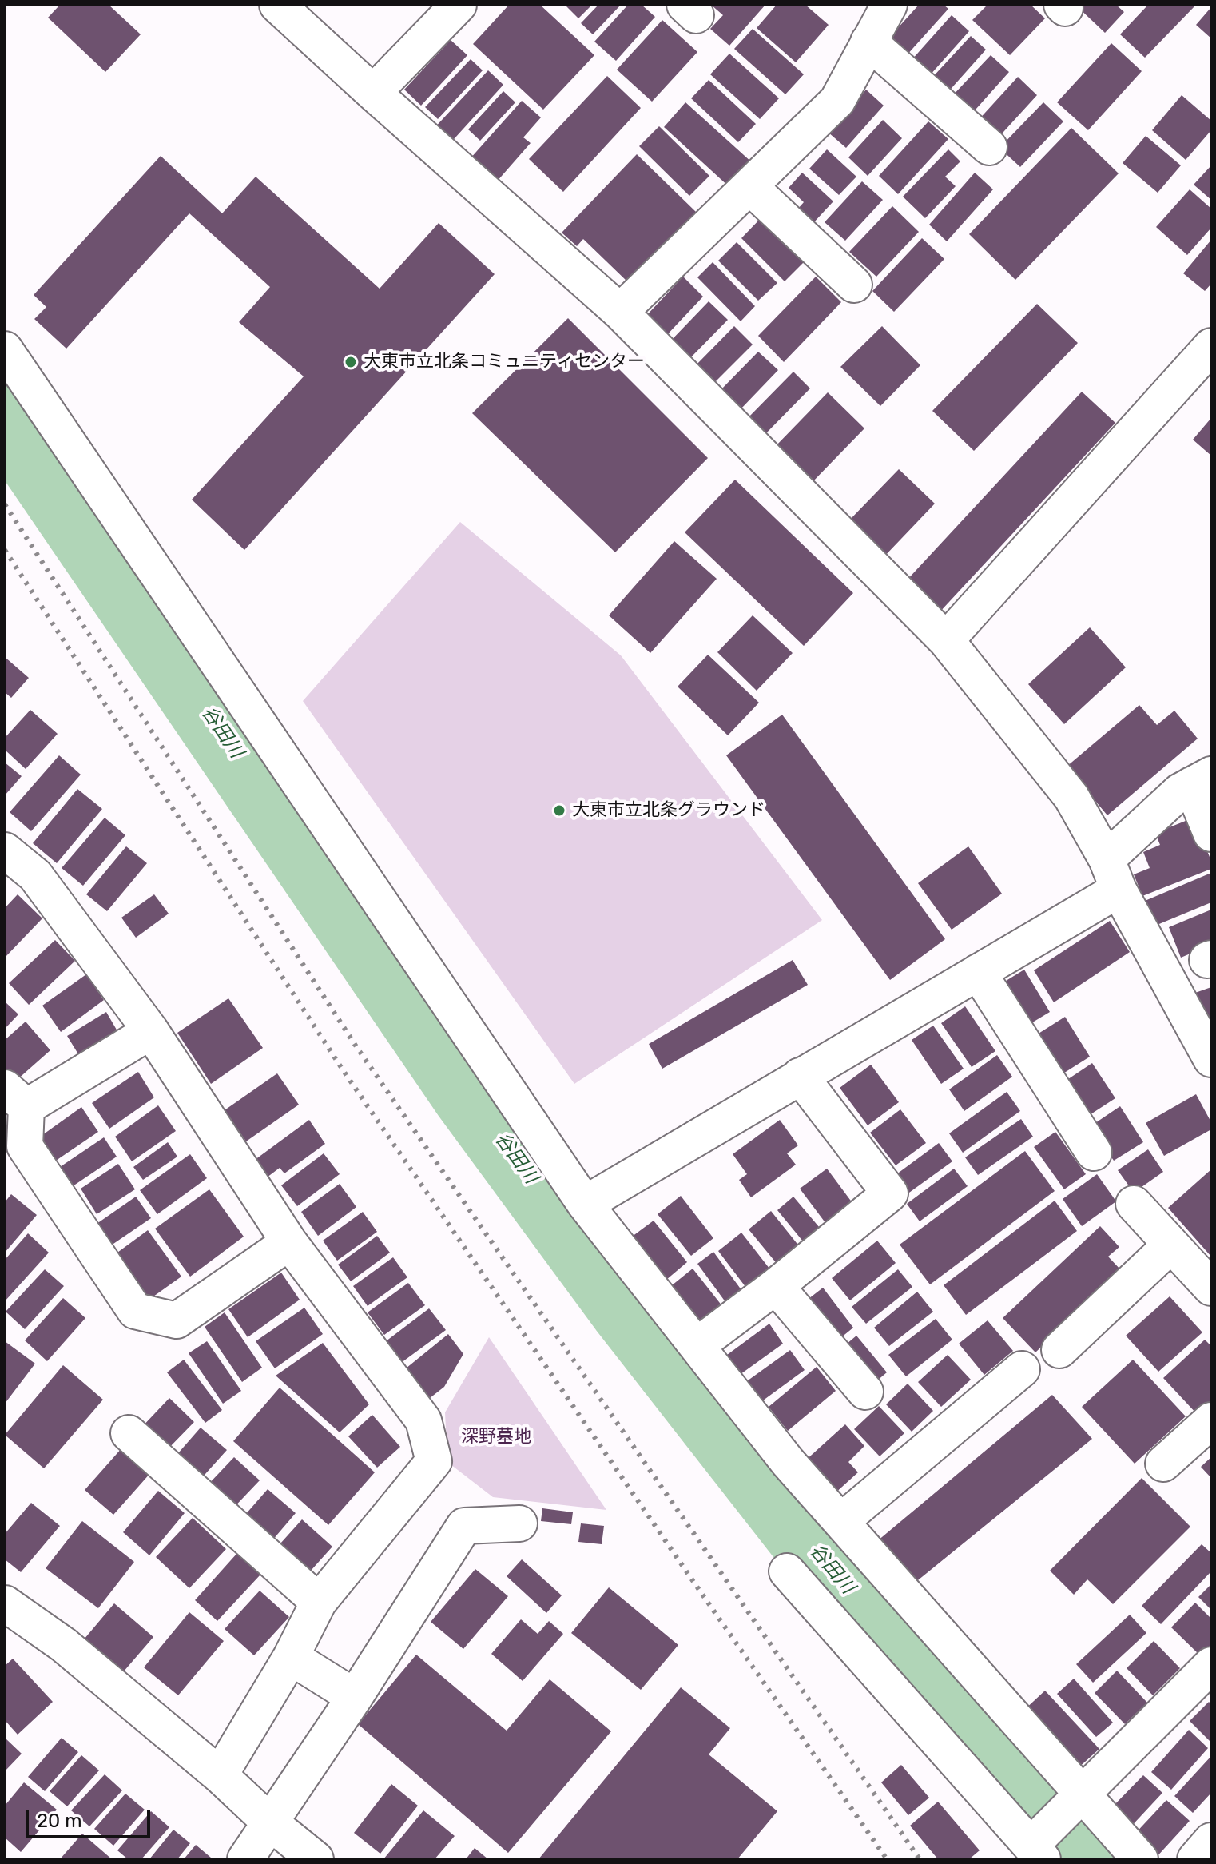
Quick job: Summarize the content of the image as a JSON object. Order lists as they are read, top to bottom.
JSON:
{
  "water": ["谷田川"],
  "parks": ["深野墓地"],
  "places": ["大東市立北条コミュニティセンター", "大東市立北条グラウンド"],
  "scale_bar": "20 m"
}
